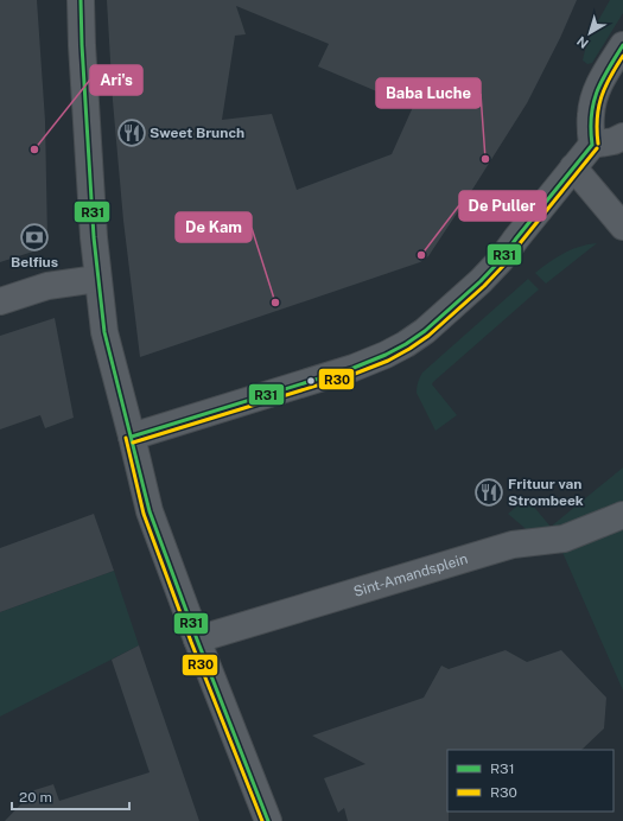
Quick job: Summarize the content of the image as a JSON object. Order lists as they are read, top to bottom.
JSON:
{
  "streets": {
    "street": ["Sint-Amandsplein"]
  },
  "places": {
    "restaurant": ["Sweet Brunch", "Frituur van Strombeek"],
    "other": [
      "Ari's",
      "Baba Luche",
      "De Puller",
      "De Kam"
    ],
    "bank": ["Belfius"]
  },
  "lines": ["transit line R31", "transit line R30"],
  "legend": ["R31", "R30"],
  "scale_bar": "20 m",
  "north": "bottom left"
}
